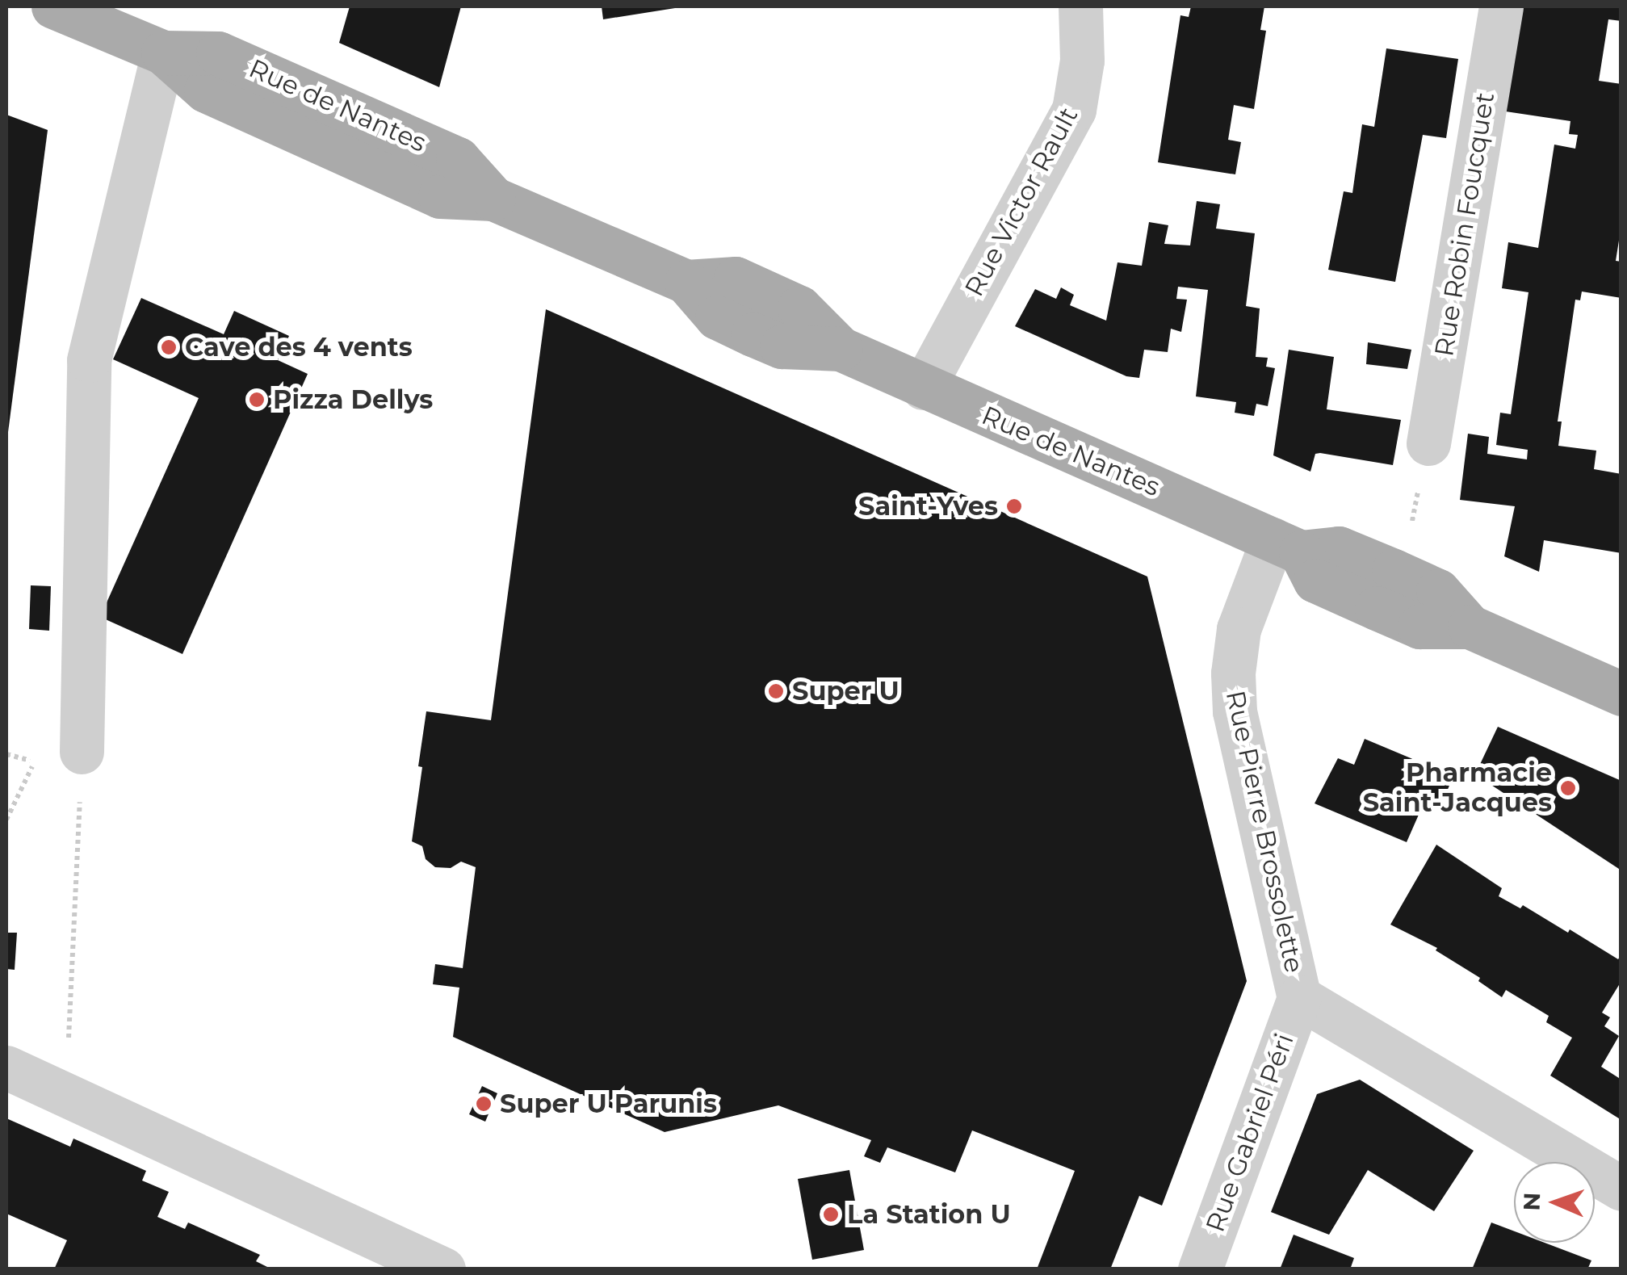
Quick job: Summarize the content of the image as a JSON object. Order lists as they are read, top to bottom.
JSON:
{
  "streets": {
    "main road": ["Rue de Nantes"],
    "street": [
      "Rue Victor Rault",
      "Rue Robin Foucquet",
      "Rue Pierre Brossolette",
      "Rue Gabriel Péri"
    ]
  },
  "crossings": [
    ["Rue de Nantes", "Rue Victor Rault"],
    ["Rue de Nantes", "Rue Pierre Brossolette"],
    ["Rue Pierre Brossolette", "Rue Gabriel Péri"]
  ],
  "places": [
    "Cave des 4 vents",
    "Pizza Dellys",
    "Saint-Yves",
    "Super U",
    "Pharmacie Saint-Jacques",
    "Super U Parunis",
    "La Station U"
  ],
  "north": "left"
}
